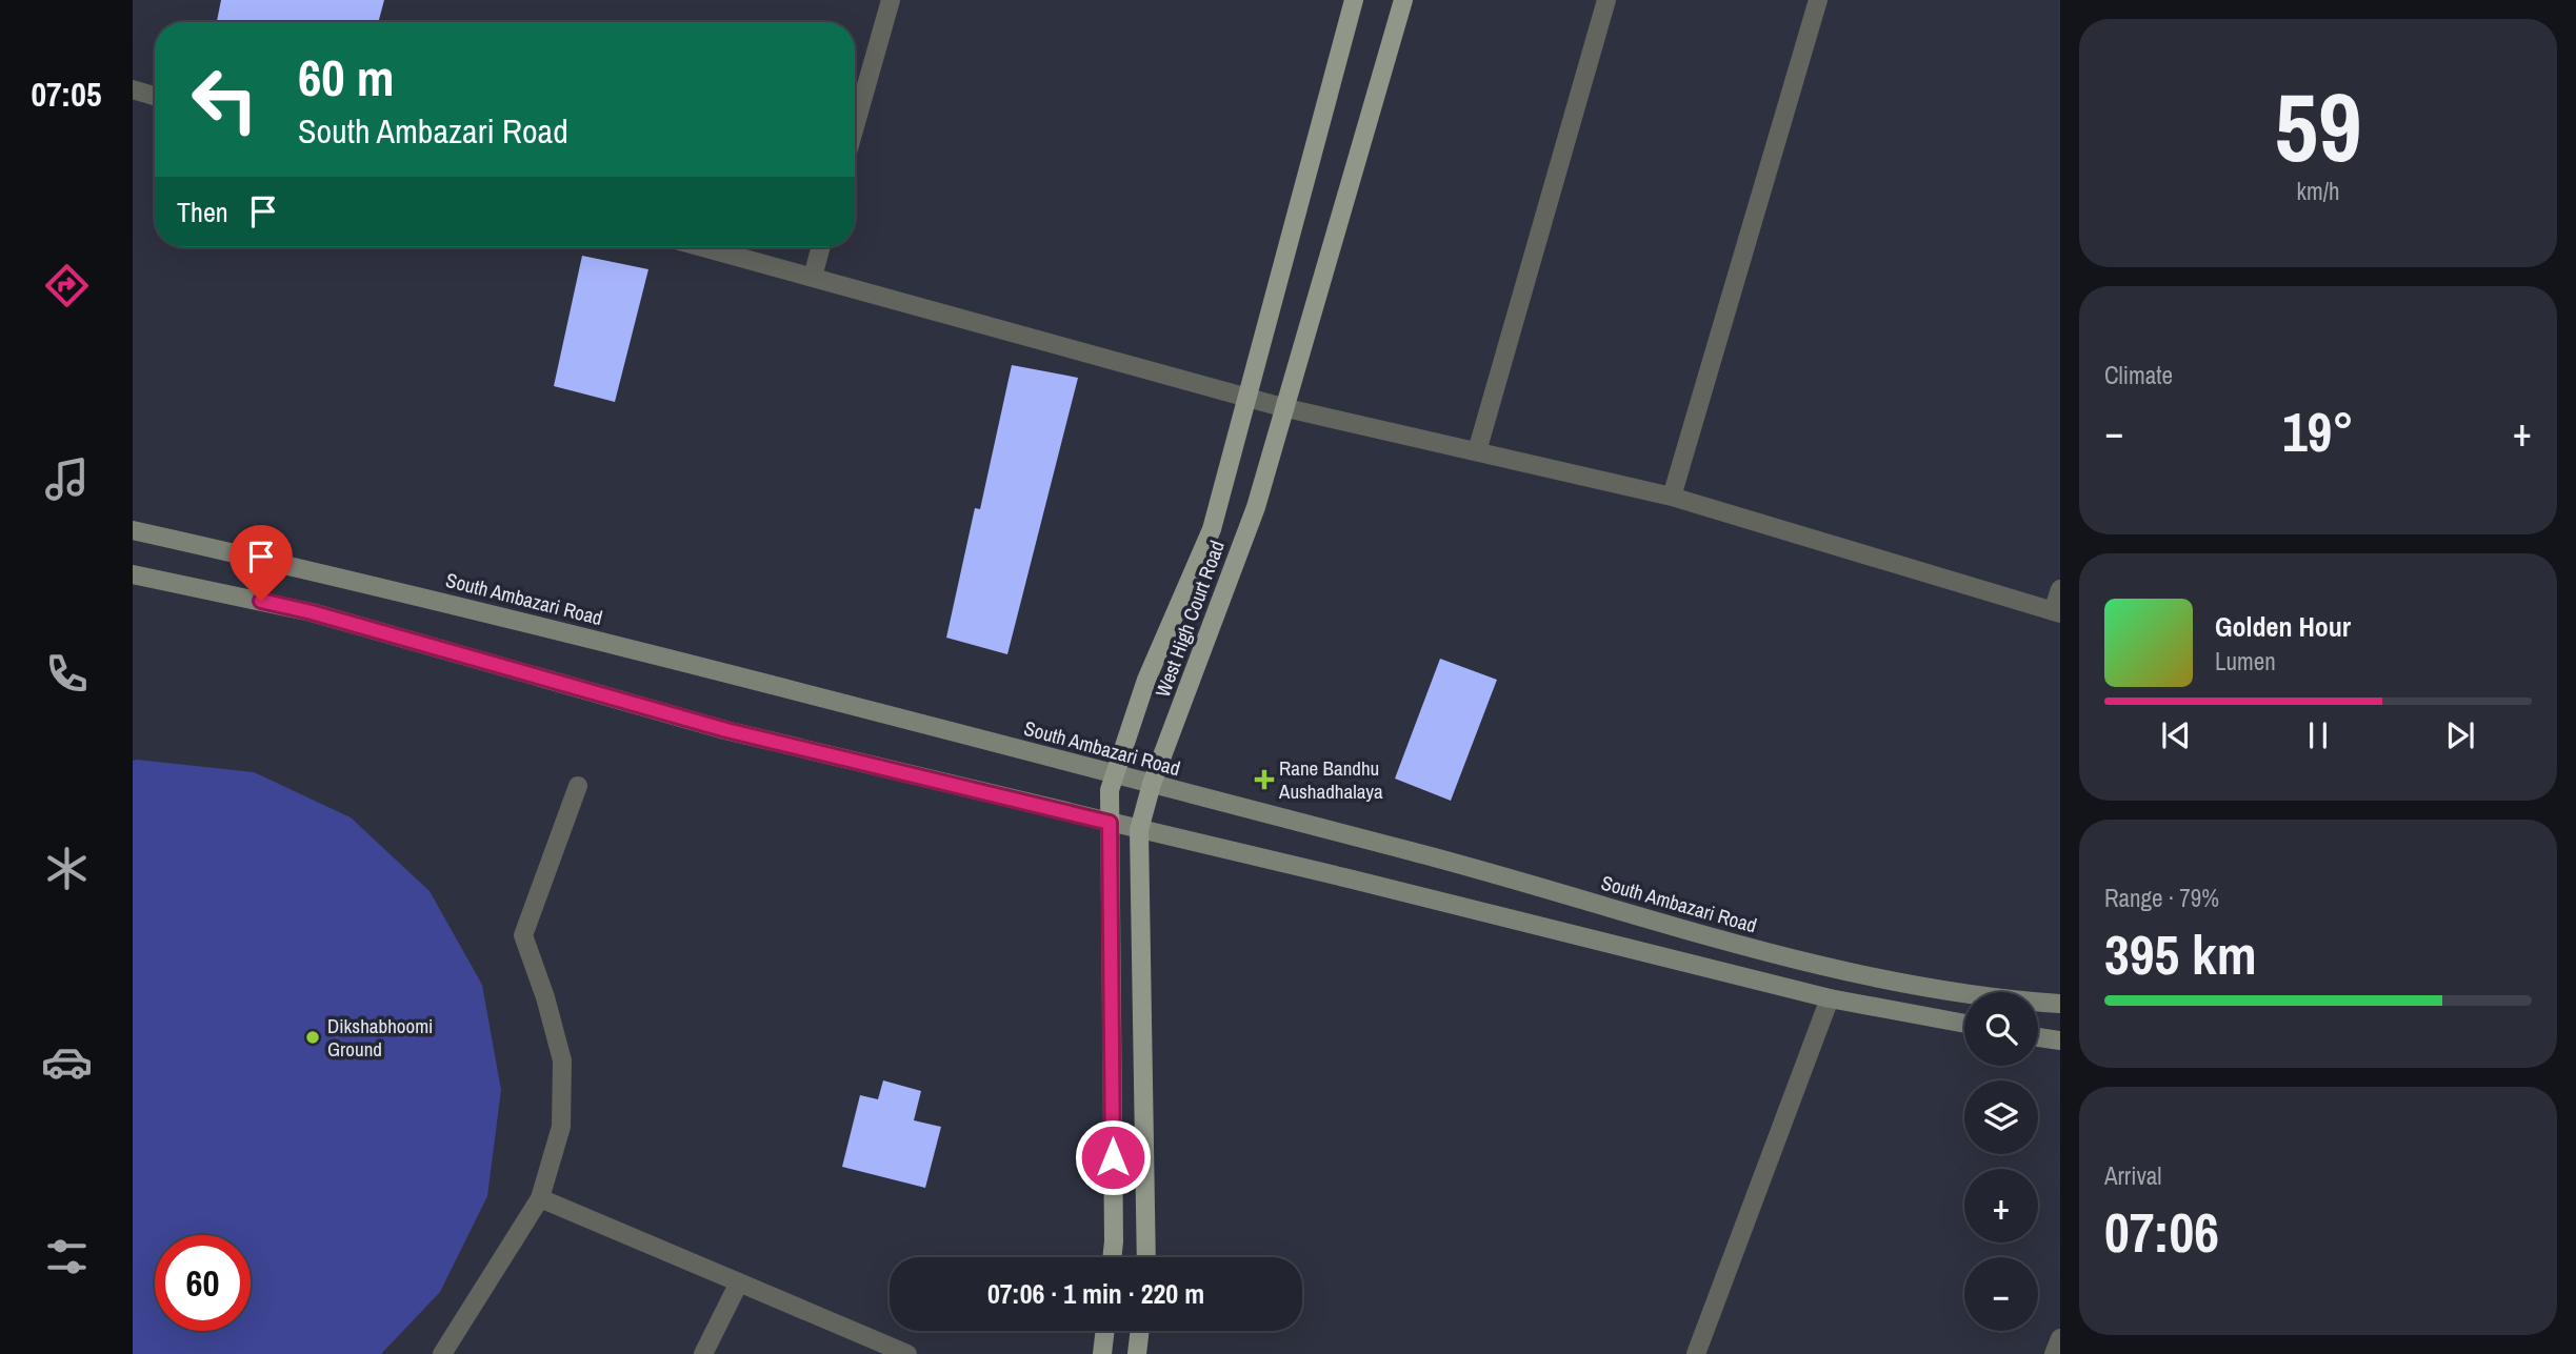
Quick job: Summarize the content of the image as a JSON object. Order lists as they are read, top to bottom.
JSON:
{
  "streets": {
    "main road": ["South Ambazari Road", "West High Court Road"]
  },
  "crossings": [
    ["South Ambazari Road", "West High Court Road"]
  ],
  "places": {
    "health": ["Rane Bandhu Aushadhalaya"],
    "other": ["Dikshabhoomi Ground"]
  },
  "page": {
    "tabs": "07:05",
    "tile": [
      ["59", "km/h"],
      "Climate",
      ["Range · 79%", "395 km"],
      ["Arrival", "07:06"]
    ],
    "turn": ["60 m", "South Ambazari Road"],
    "then": "Then",
    "heat": ["−", "19°", "+"],
    "song": ["Golden Hour", "Lumen"],
    "map_buttons": ["+", "−"],
    "limit": "60",
    "trip": "07:06 · 1 min · 220 m"
  }
}
